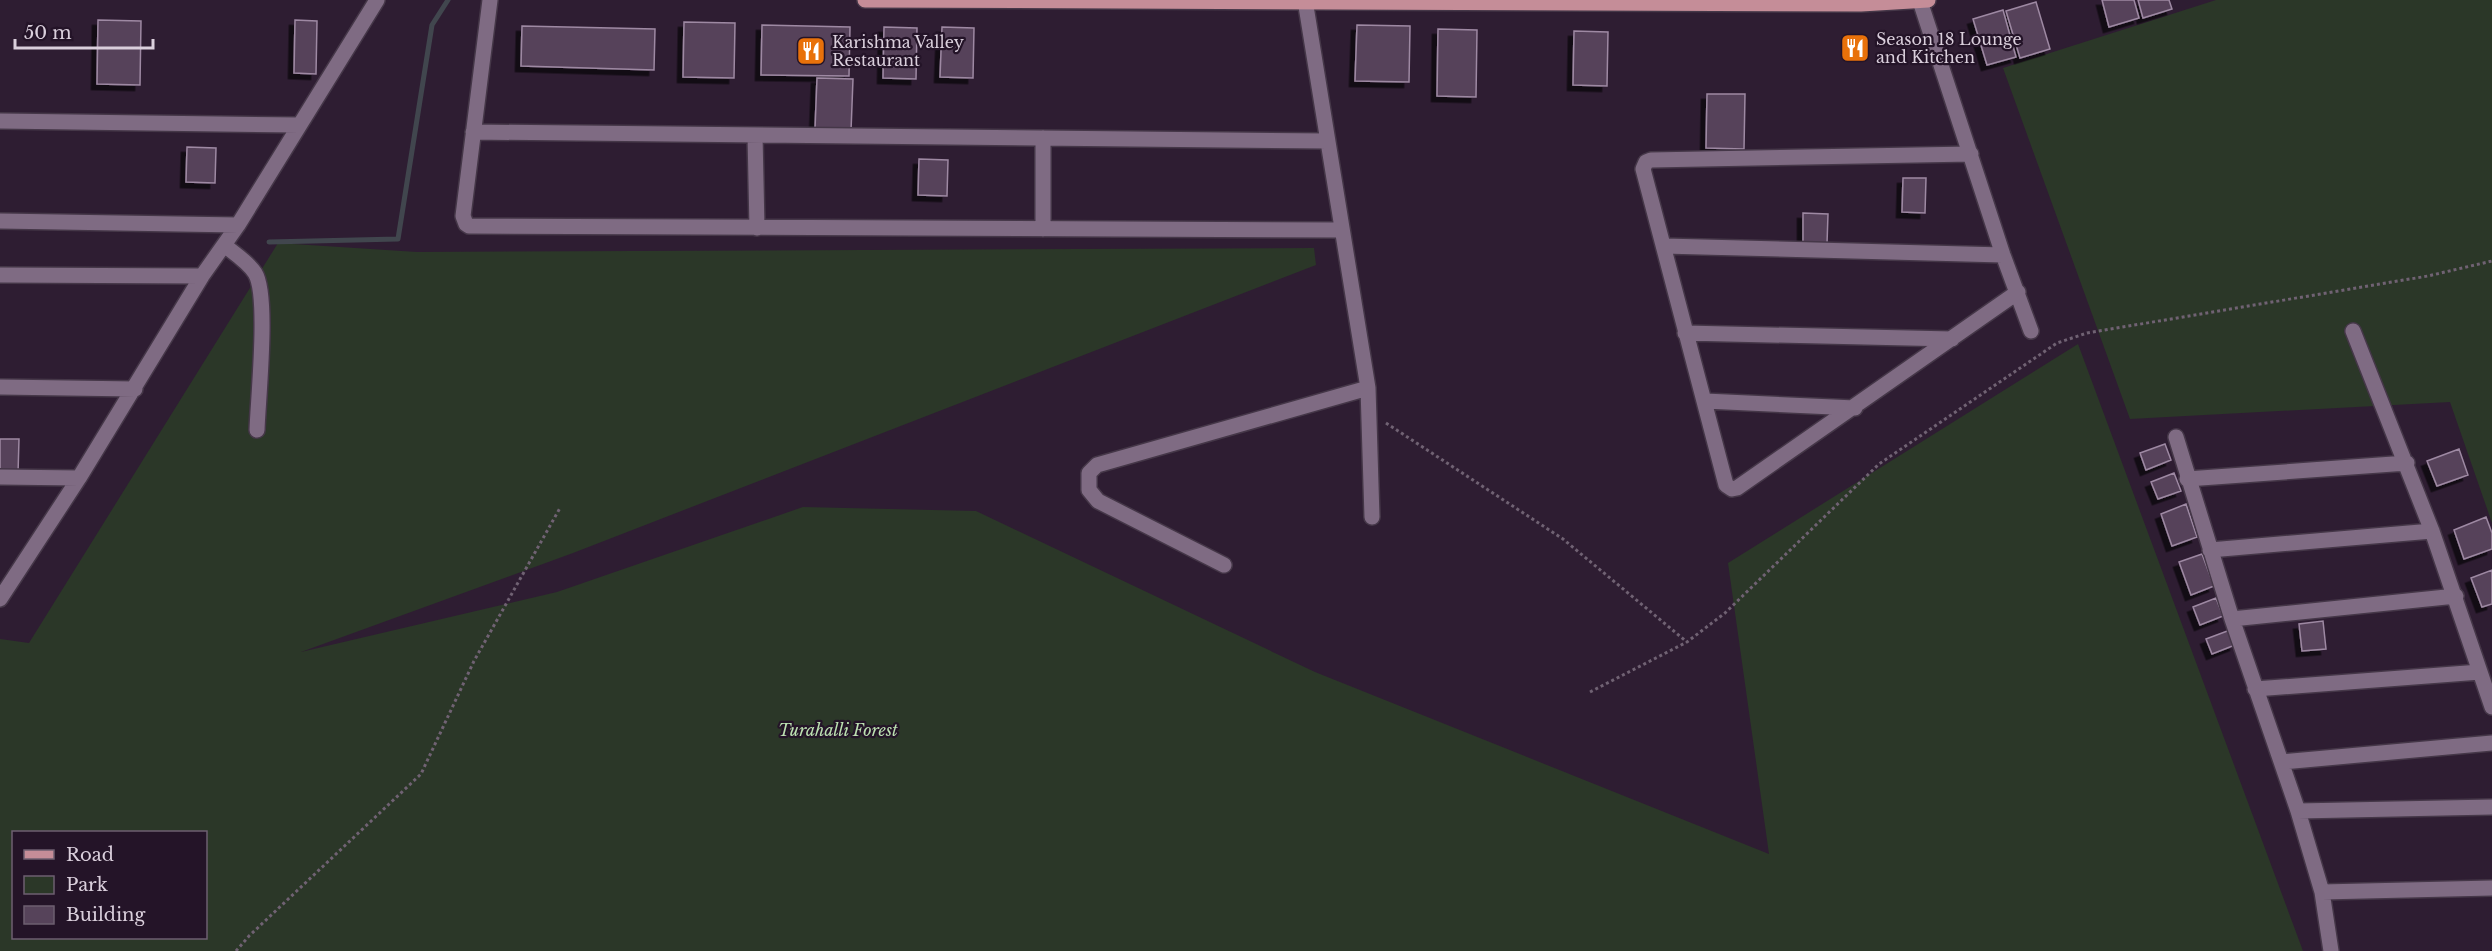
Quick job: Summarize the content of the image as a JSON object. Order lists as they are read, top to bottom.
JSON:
{
  "parks": ["Turahalli Forest"],
  "places": {
    "restaurant": ["Season 18 Lounge and Kitchen", "Karishma Valley Restaurant"]
  },
  "legend": ["Road", "Park", "Building"],
  "scale_bar": "50 m"
}
